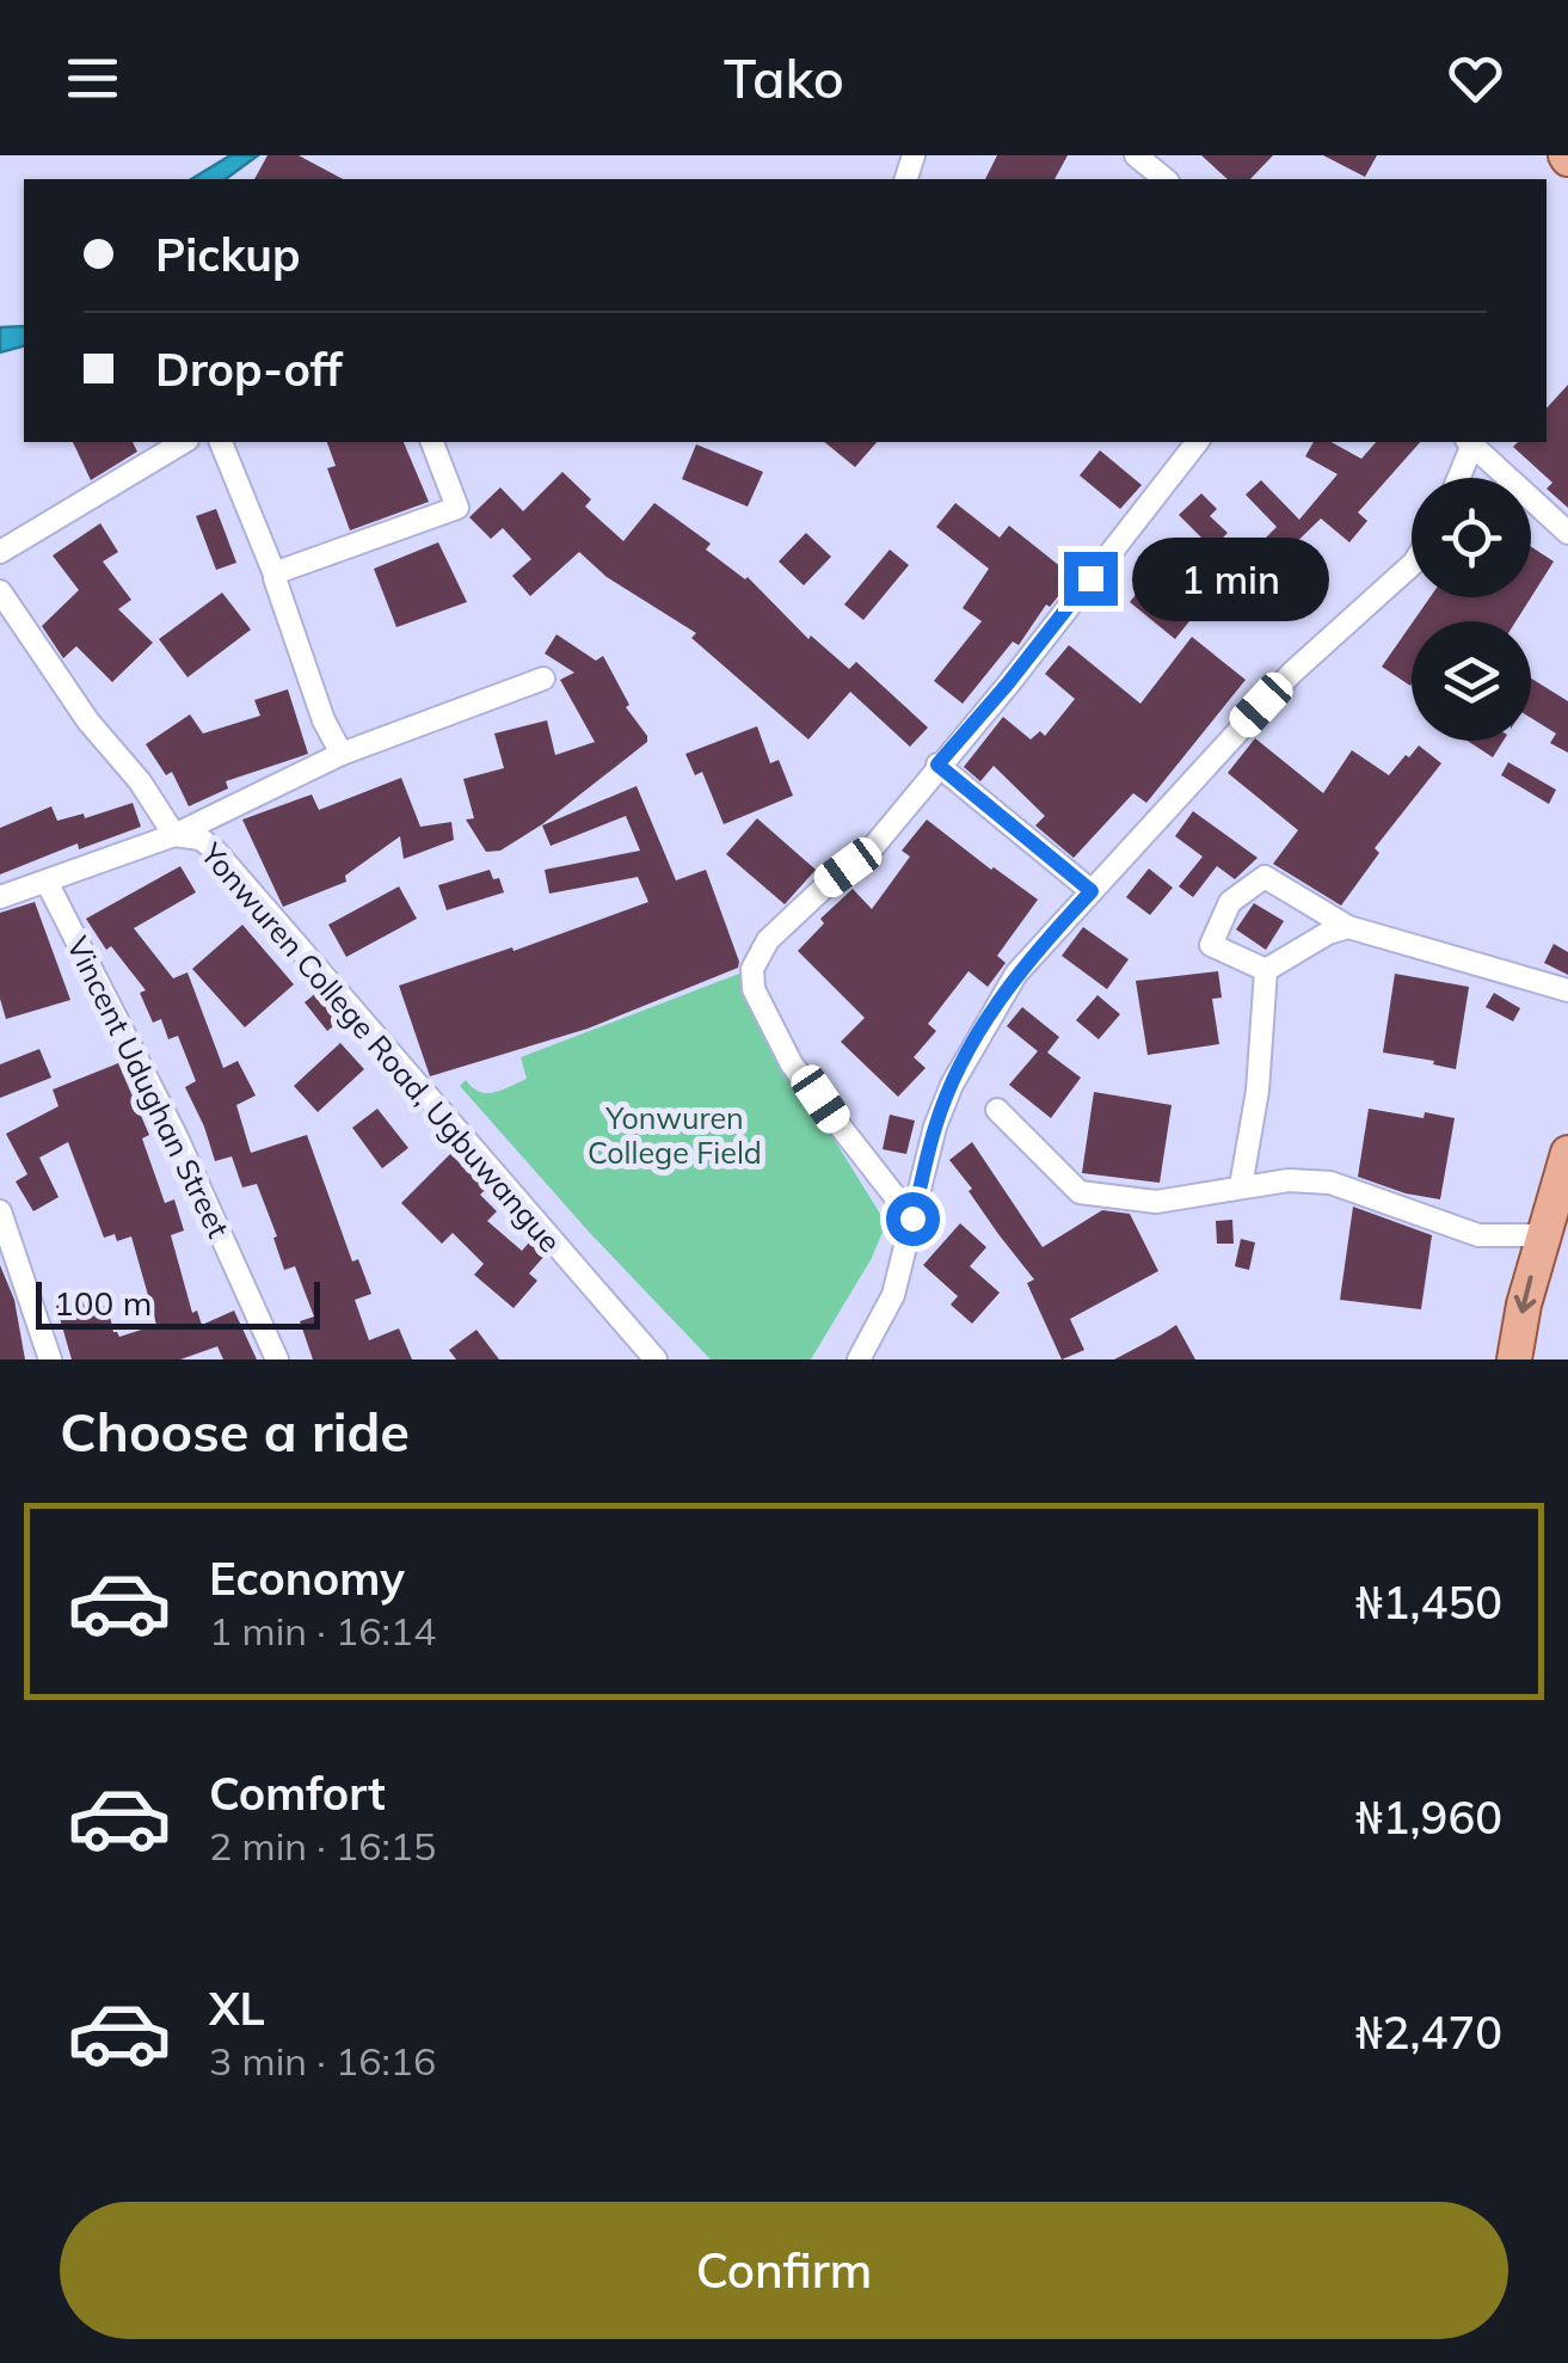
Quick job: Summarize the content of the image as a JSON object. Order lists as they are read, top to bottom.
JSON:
{
  "streets": {
    "street": ["Yonwuren College Road, Ugbuwangue", "Vincent Udughan Street"]
  },
  "crossings": [
    ["Yonwuren College Road, Ugbuwangue", "Vincent Udughan Street"]
  ],
  "parks": ["Yonwuren College Field"],
  "scale_bar": "100 m",
  "page": {
    "header": "Tako",
    "banner": ["Pickup", "Drop-off"],
    "bubble": "1 min",
    "scale": "100 m",
    "heading": "Choose a ride",
    "list": [
      {
        "name": "Economy",
        "note": "1 min · 16:14",
        "value": "₦1,450"
      },
      {
        "name": "Comfort",
        "note": "2 min · 16:15",
        "value": "₦1,960"
      },
      {
        "name": "XL",
        "note": "3 min · 16:16",
        "value": "₦2,470"
      }
    ],
    "buttons": "Confirm"
  }
}
